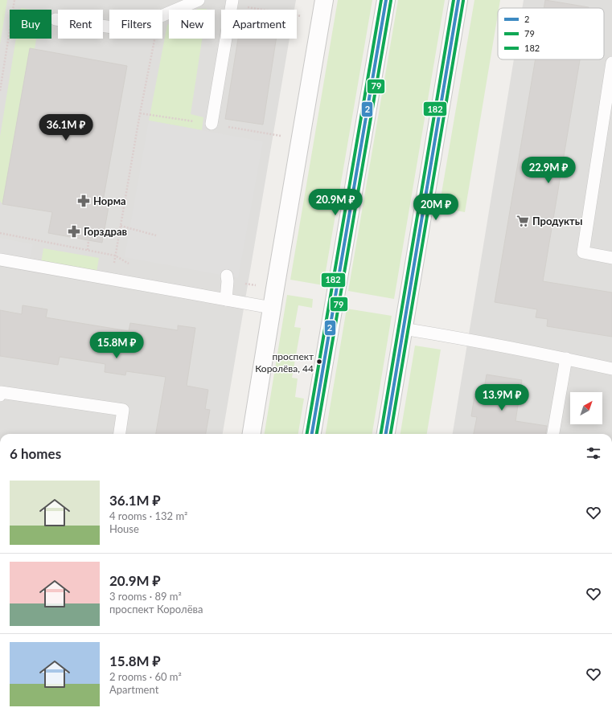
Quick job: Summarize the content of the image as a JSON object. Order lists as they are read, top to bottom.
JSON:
{
  "places": {
    "pharmacy": ["Норма", "Горздрав"],
    "supermarket": ["Продукты"],
    "other": ["проспект Королёва, 44"]
  },
  "lines": ["transit line 2", "transit line 182", "transit line 79"],
  "legend": ["2", "79", "182"],
  "north": "top right",
  "page": {
    "chip": [
      "Buy",
      "Rent",
      "Filters",
      "New",
      "Apartment"
    ],
    "price": [
      "36.1M ₽",
      "22.9M ₽",
      "20.9M ₽",
      "20M ₽",
      "15.8M ₽",
      "13.9M ₽"
    ],
    "heading": "6 homes",
    "list": [
      {
        "name": "36.1M ₽",
        "note": "4 rooms · 132 m² · House"
      },
      {
        "name": "20.9M ₽",
        "note": "3 rooms · 89 m² · проспект Королёва"
      },
      {
        "name": "15.8M ₽",
        "note": "2 rooms · 60 m² · Apartment"
      }
    ]
  }
}
